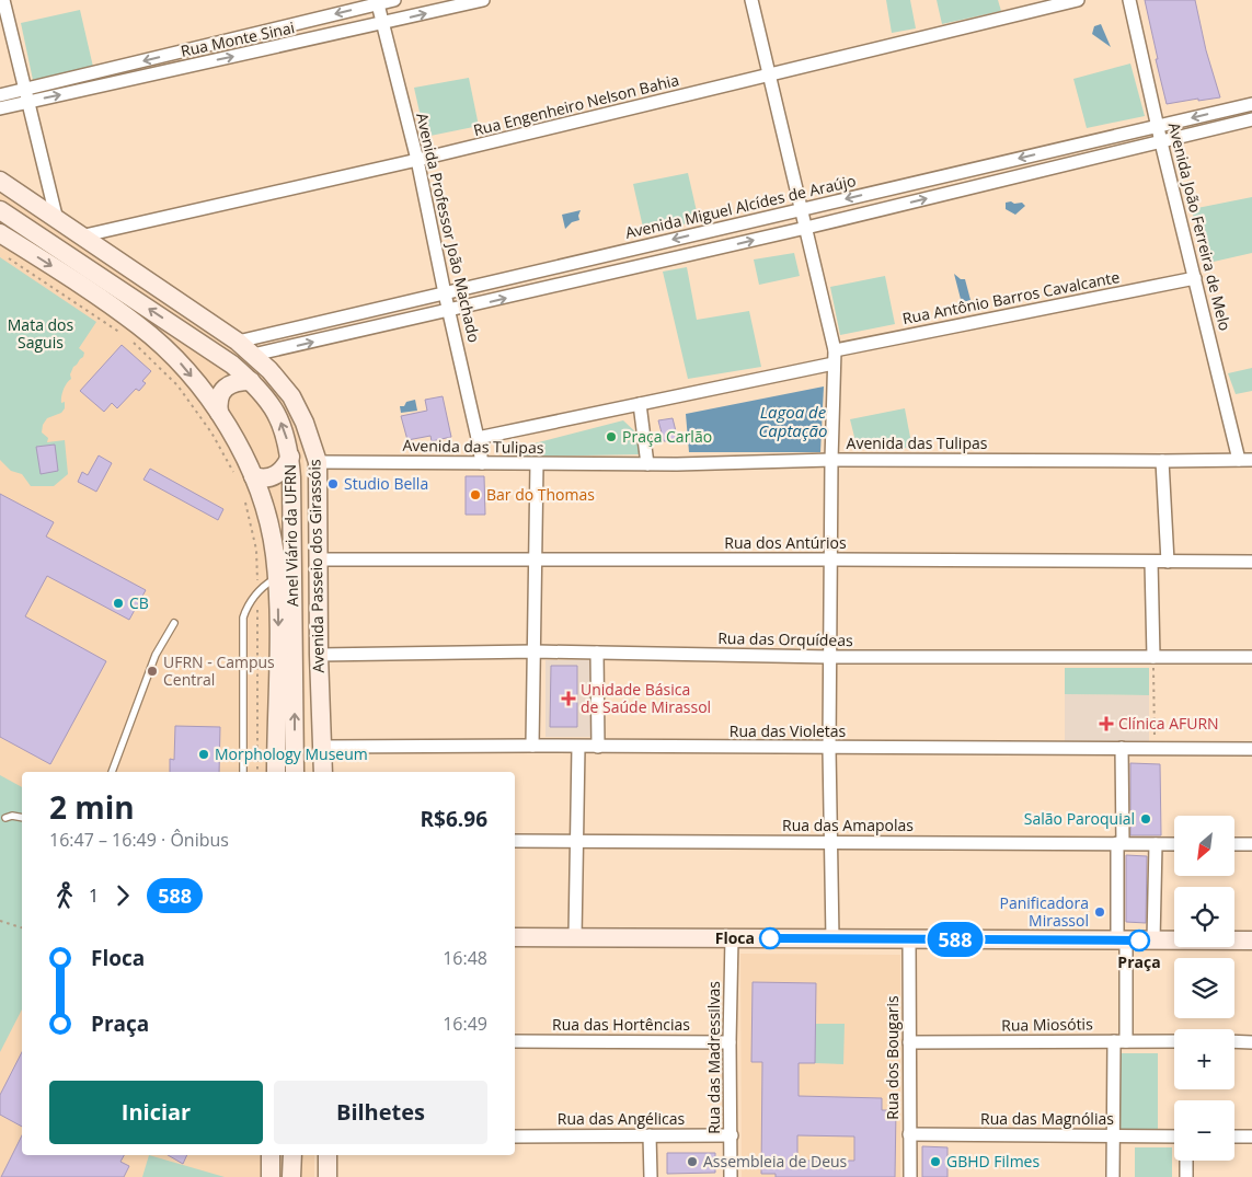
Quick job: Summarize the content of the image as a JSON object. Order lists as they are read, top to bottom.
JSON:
{
  "streets": {
    "main road": ["Anel Viário da UFRN", "Avenida Passeio dos Girassóis"],
    "street": [
      "Rua Monte Sinai",
      "Rua Engenheiro Nelson Bahia",
      "Avenida Miguel Alcídes de Araújo",
      "Avenida João Ferreira de Melo",
      "Avenida Professor João Machado",
      "Rua Antônio Barros Cavalcante",
      "Avenida das Tulipas",
      "Rua dos Antúrios",
      "Rua das Orquídeas",
      "Rua das Violetas",
      "Rua das Amapolas",
      "Rua das Hortências",
      "Rua Miosótis",
      "Rua das Madressilvas",
      "Rua dos Bougaris",
      "Rua das Angélicas",
      "Rua das Magnólias"
    ]
  },
  "crossings": [
    ["Rua Monte Sinai", "Avenida Professor João Machado"],
    ["Rua Engenheiro Nelson Bahia", "Avenida Professor João Machado"],
    ["Rua Engenheiro Nelson Bahia", "Avenida Passeio dos Girassóis"],
    ["Avenida Miguel Alcídes de Araújo", "Avenida João Ferreira de Melo"],
    ["Avenida Miguel Alcídes de Araújo", "Avenida Professor João Machado"],
    ["Avenida Miguel Alcídes de Araújo", "Avenida Passeio dos Girassóis"],
    ["Avenida João Ferreira de Melo", "Rua Antônio Barros Cavalcante"],
    ["Avenida João Ferreira de Melo", "Avenida das Tulipas"],
    ["Avenida Professor João Machado", "Avenida das Tulipas"],
    ["Avenida das Tulipas", "Avenida Passeio dos Girassóis"],
    ["Rua dos Antúrios", "Avenida Passeio dos Girassóis"],
    ["Avenida Passeio dos Girassóis", "Rua das Orquídeas"],
    ["Avenida Passeio dos Girassóis", "Rua das Violetas"],
    ["Rua das Hortências", "Rua das Madressilvas"],
    ["Rua Miosótis", "Rua dos Bougaris"],
    ["Rua das Madressilvas", "Rua das Angélicas"],
    ["Rua dos Bougaris", "Rua das Magnólias"]
  ],
  "water": ["Lagoa de Captação"],
  "parks": ["Mata dos Saguis"],
  "places": {
    "other": [
      "Praça Carlão",
      "Studio Bella",
      "Bar do Thomas",
      "CB",
      "UFRN - Campus Central",
      "Morphology Museum",
      "Salão Paroquial",
      "Panificadora Mirassol",
      "Floca",
      "Praça",
      "Assembleia de Deus",
      "GBHD Filmes"
    ],
    "health": ["Unidade Básica de Saúde Mirassol", "Clínica AFURN"]
  },
  "lines": ["bus line 588"],
  "north": "bottom left",
  "page": {
    "on_map": "588",
    "heading": ["2 min", "16:47 – 16:49 · Ônibus", "R$6.96"],
    "map_buttons": ["+", "−"],
    "legs": ["1", "588"],
    "list": [
      {
        "name": "Floca",
        "value": "16:48"
      },
      {
        "name": "Praça",
        "value": "16:49"
      }
    ],
    "buttons": ["Iniciar", "Bilhetes"]
  }
}
